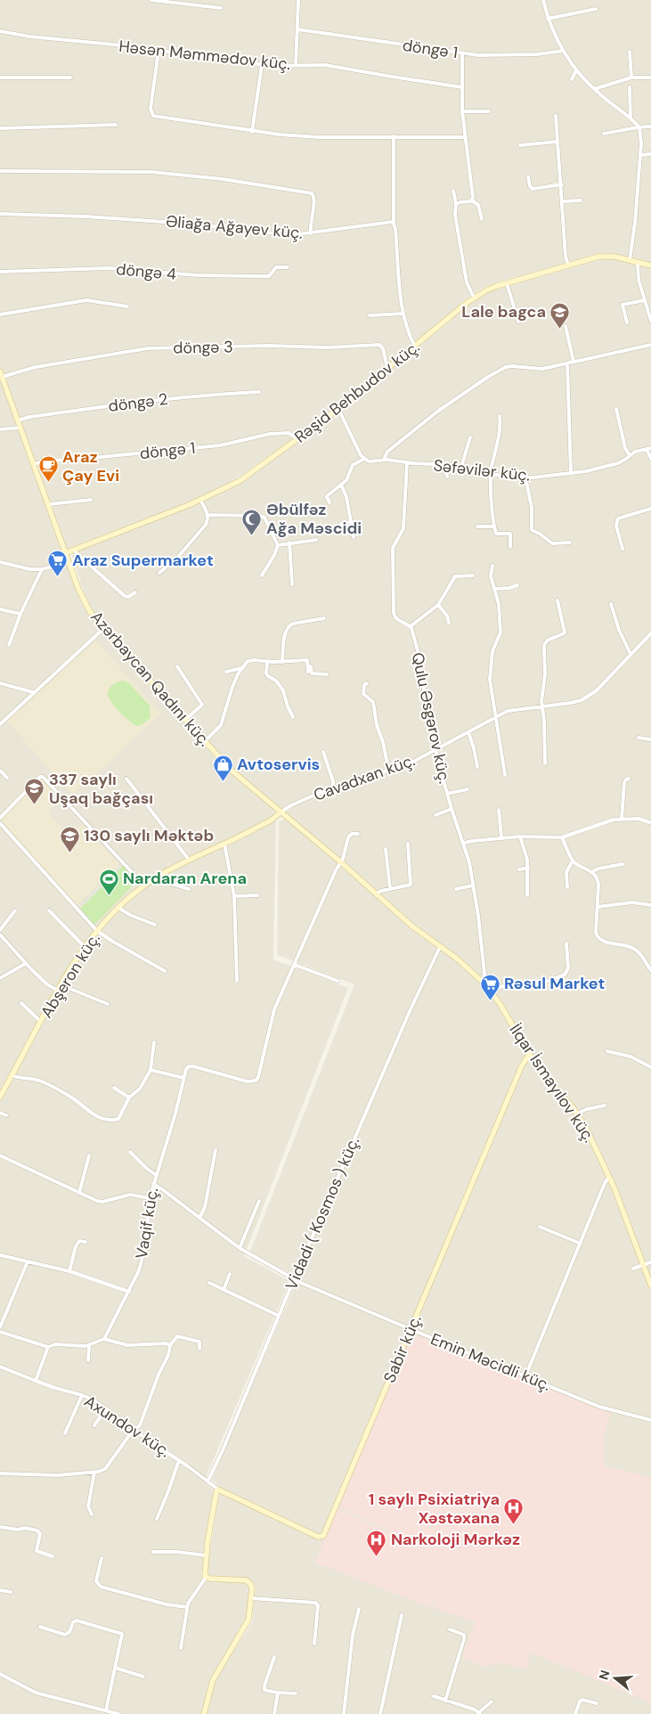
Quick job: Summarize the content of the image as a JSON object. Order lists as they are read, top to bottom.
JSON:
{
  "streets": {
    "street": [
      "döngə 1",
      "Həsən Məmmədov küç.",
      "Əliağa Ağayev küç.",
      "döngə 4",
      "döngə 3",
      "Rəşid Behbudov küç.",
      "döngə 2",
      "Səfəvilər küç.",
      "Azərbaycan Qadını küç.",
      "Qulu Əsgərov küç.",
      "Cavadxan küç.",
      "Abşeron küç.",
      "İlqar İsmayılov küç.",
      "Vidadi ( Kosmos ) küç.",
      "Vaqif küç.",
      "Sabir küç.",
      "Emin Məcidli küç.",
      "Axundov küç."
    ]
  },
  "crossings": [
    ["döngə 1", "Rəşid Behbudov küç."],
    ["döngə 1", "Azərbaycan Qadını küç."],
    ["döngə 3", "Rəşid Behbudov küç."],
    ["döngə 3", "Azərbaycan Qadını küç."],
    ["Rəşid Behbudov küç.", "Azərbaycan Qadını küç."],
    ["döngə 2", "Azərbaycan Qadını küç."],
    ["Azərbaycan Qadını küç.", "Cavadxan küç."],
    ["Azərbaycan Qadını küç.", "Abşeron küç."],
    ["Azərbaycan Qadını küç.", "İlqar İsmayılov küç."],
    ["Qulu Əsgərov küç.", "Cavadxan küç."],
    ["Qulu Əsgərov küç.", "İlqar İsmayılov küç."],
    ["Cavadxan küç.", "Abşeron küç."],
    ["Cavadxan küç.", "İlqar İsmayılov küç."],
    ["Abşeron küç.", "İlqar İsmayılov küç."],
    ["İlqar İsmayılov küç.", "Vidadi ( Kosmos ) küç."],
    ["İlqar İsmayılov küç.", "Sabir küç."],
    ["Vidadi ( Kosmos ) küç.", "Emin Məcidli küç."],
    ["Vidadi ( Kosmos ) küç.", "Axundov küç."],
    ["Vaqif küç.", "Emin Məcidli küç."],
    ["Sabir küç.", "Emin Məcidli küç."],
    ["Sabir küç.", "Axundov küç."]
  ],
  "places": {
    "school or university": ["Lale bagca", "337 saylı Uşaq bağçası", "130 saylı Məktəb"],
    "cafe": ["Araz Çay Evi"],
    "mosque": ["Əbülfəz Ağa Məscidi"],
    "supermarket": ["Araz Supermarket", "Rəsul Market"],
    "shop": ["Avtoservis"],
    "sports": ["Nardaran Arena"],
    "hospital": ["1 saylı Psixiatriya Xəstəxana", "Narkoloji Mərkəz"]
  },
  "north": "left"
}
